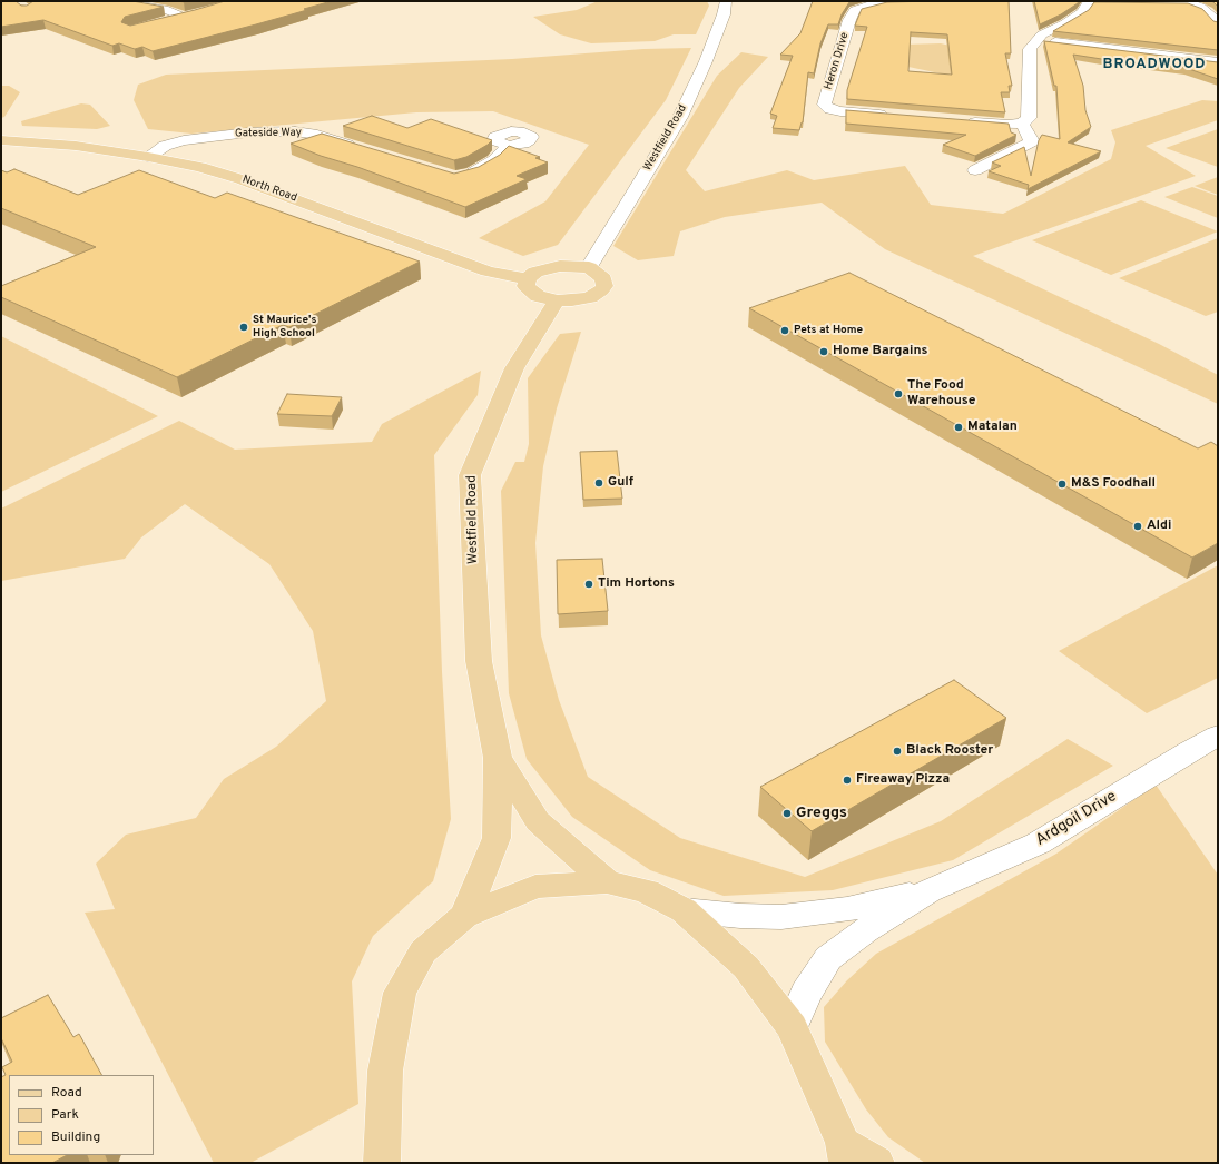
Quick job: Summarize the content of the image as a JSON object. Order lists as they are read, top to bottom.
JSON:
{
  "streets": {
    "main road": ["Westfield Road", "North Road"],
    "street": ["Heron Drive", "Gateside Way", "Ardgoil Drive"]
  },
  "crossings": [
    ["Gateside Way", "North Road"]
  ],
  "districts": ["BROADWOOD"],
  "places": [
    "St Maurice's High School",
    "Pets at Home",
    "Home Bargains",
    "The Food Warehouse",
    "Matalan",
    "Gulf",
    "M&S Foodhall",
    "Aldi",
    "Tim Hortons",
    "Black Rooster",
    "Fireaway Pizza",
    "Greggs"
  ],
  "legend": ["Road", "Park", "Building"]
}
